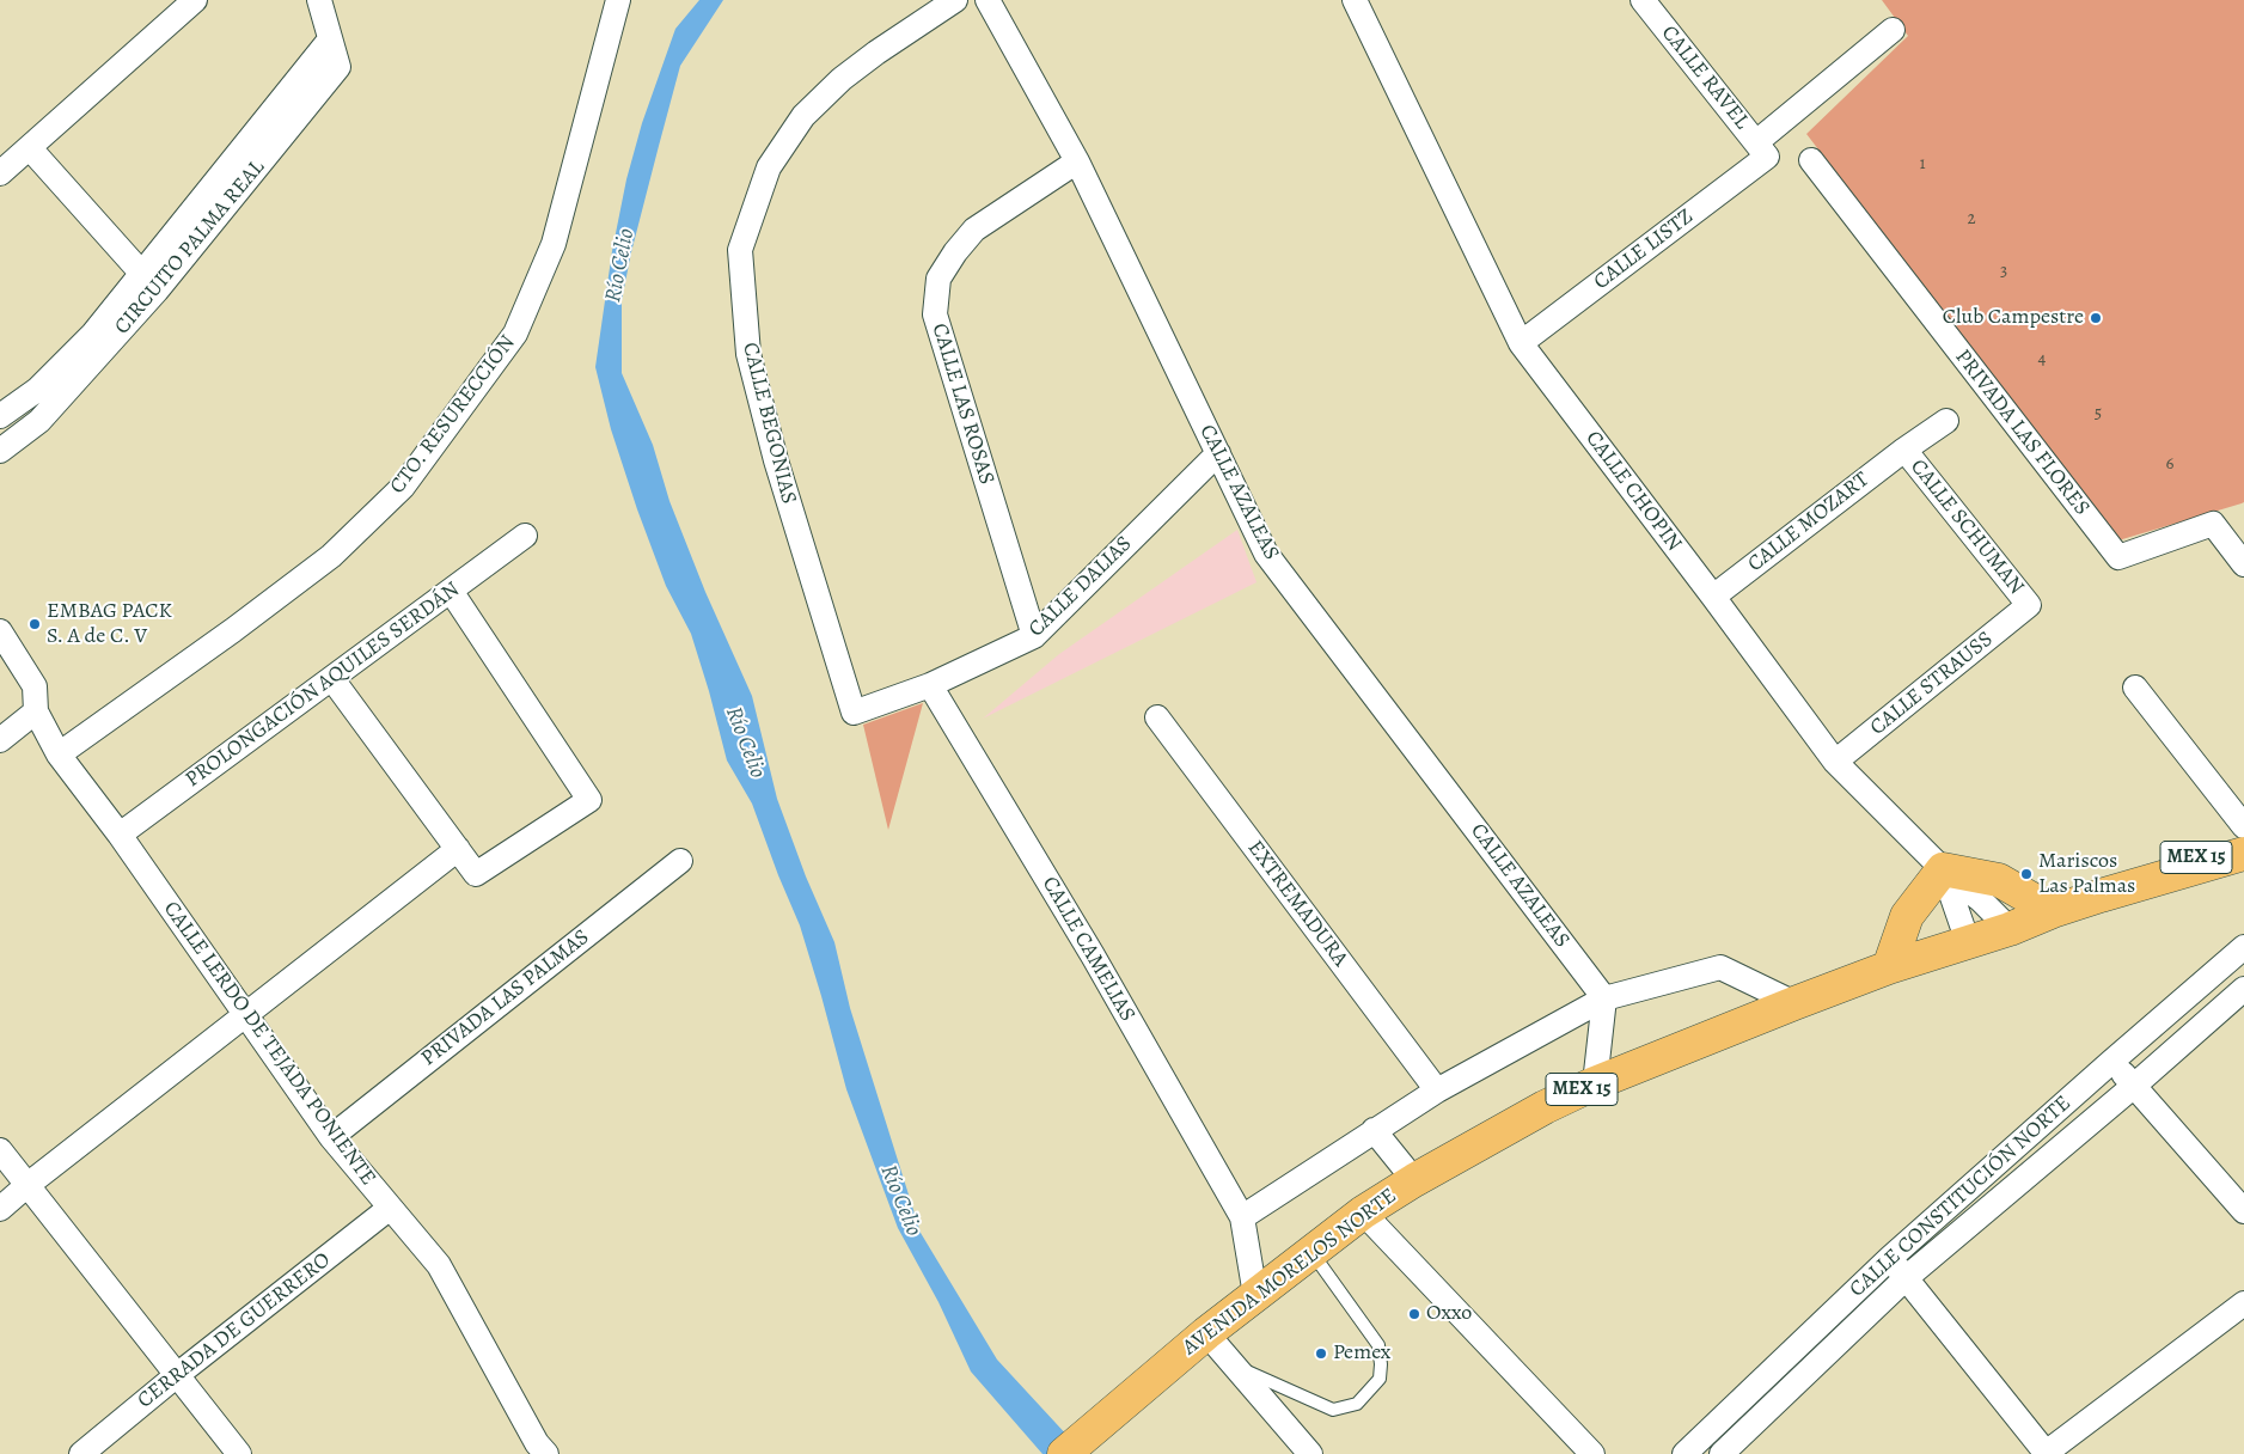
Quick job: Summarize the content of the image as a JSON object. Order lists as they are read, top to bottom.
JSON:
{
  "streets": {
    "main road": ["MEX 15", "AVENIDA MORELOS NORTE"],
    "street": [
      "CALLE RAVEL",
      "CIRCUITO PALMA REAL",
      "CALLE LISTZ",
      "CALLE LAS ROSAS",
      "CTO. RESURECCIÓN",
      "CALLE BEGONIAS",
      "PRIVADA LAS FLORES",
      "CALLE CHOPIN",
      "CALLE AZALEAS",
      "CALLE MOZART",
      "CALLE SCHUMAN",
      "CALLE DALIAS",
      "CALLE STRAUSS",
      "PROLONGACIÓN AQUILES SERDÁN",
      "EXTREMADURA",
      "CALLE CAMELIAS",
      "PRIVADA LAS PALMAS",
      "CALLE LERDO DE TEJADA PONIENTE",
      "CALLE CONSTITUCIÓN NORTE",
      "CERRADA DE GUERRERO"
    ]
  },
  "crossings": [
    ["CALLE RAVEL", "CALLE LISTZ"],
    ["CALLE LISTZ", "CALLE CHOPIN"],
    ["CALLE LAS ROSAS", "CALLE AZALEAS"],
    ["CALLE LAS ROSAS", "CALLE DALIAS"],
    ["CTO. RESURECCIÓN", "CALLE LERDO DE TEJADA PONIENTE"],
    ["CALLE BEGONIAS", "CALLE DALIAS"],
    ["CALLE CHOPIN", "CALLE MOZART"],
    ["CALLE CHOPIN", "CALLE STRAUSS"],
    ["CALLE CHOPIN", "AVENIDA MORELOS NORTE"],
    ["CALLE AZALEAS", "CALLE DALIAS"],
    ["CALLE MOZART", "CALLE SCHUMAN"],
    ["CALLE SCHUMAN", "CALLE STRAUSS"],
    ["CALLE DALIAS", "CALLE CAMELIAS"],
    ["PROLONGACIÓN AQUILES SERDÁN", "CALLE LERDO DE TEJADA PONIENTE"],
    ["MEX 15", "AVENIDA MORELOS NORTE"],
    ["PRIVADA LAS PALMAS", "CALLE LERDO DE TEJADA PONIENTE"],
    ["CALLE LERDO DE TEJADA PONIENTE", "CERRADA DE GUERRERO"]
  ],
  "water": ["Río Celio"],
  "places": [
    "Club Campestre",
    "EMBAG PACK S. A de C. V",
    "Mariscos Las Palmas",
    "Oxxo",
    "Pemex"
  ],
  "house_numbers": [
    "1",
    "2",
    "3",
    "4",
    "5",
    "6"
  ]
}
